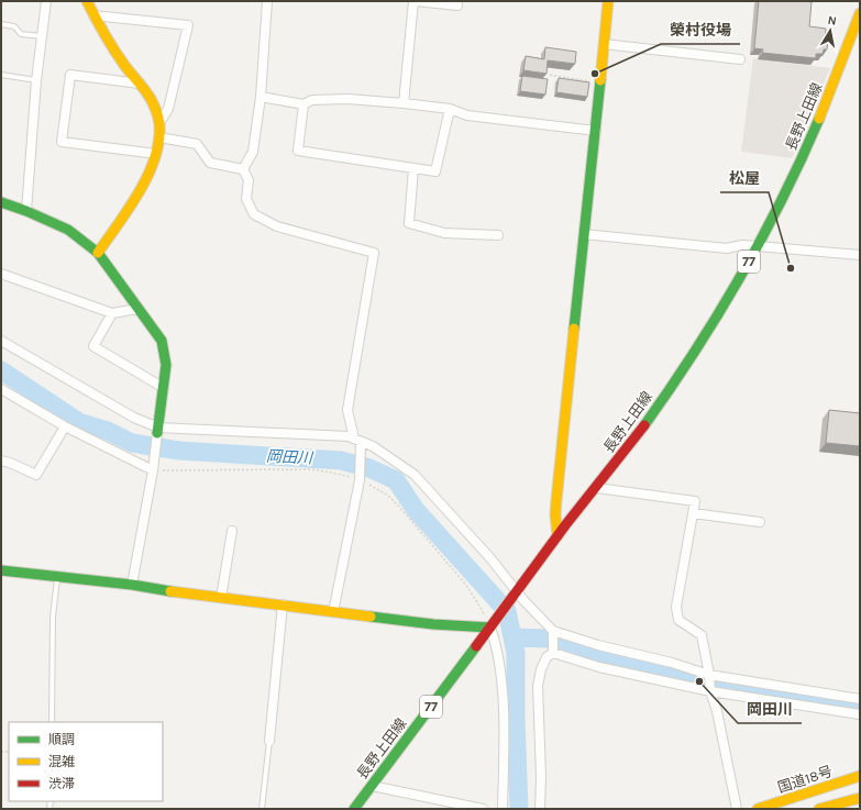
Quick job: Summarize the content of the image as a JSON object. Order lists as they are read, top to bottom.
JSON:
{
  "streets": {
    "main road": ["長野上田線", "77", "国道18号"]
  },
  "water": ["岡田川"],
  "places": ["榮村役場", "松屋", "岡田川"],
  "legend": ["順調", "混雑", "渋滞"],
  "north": "top"
}
